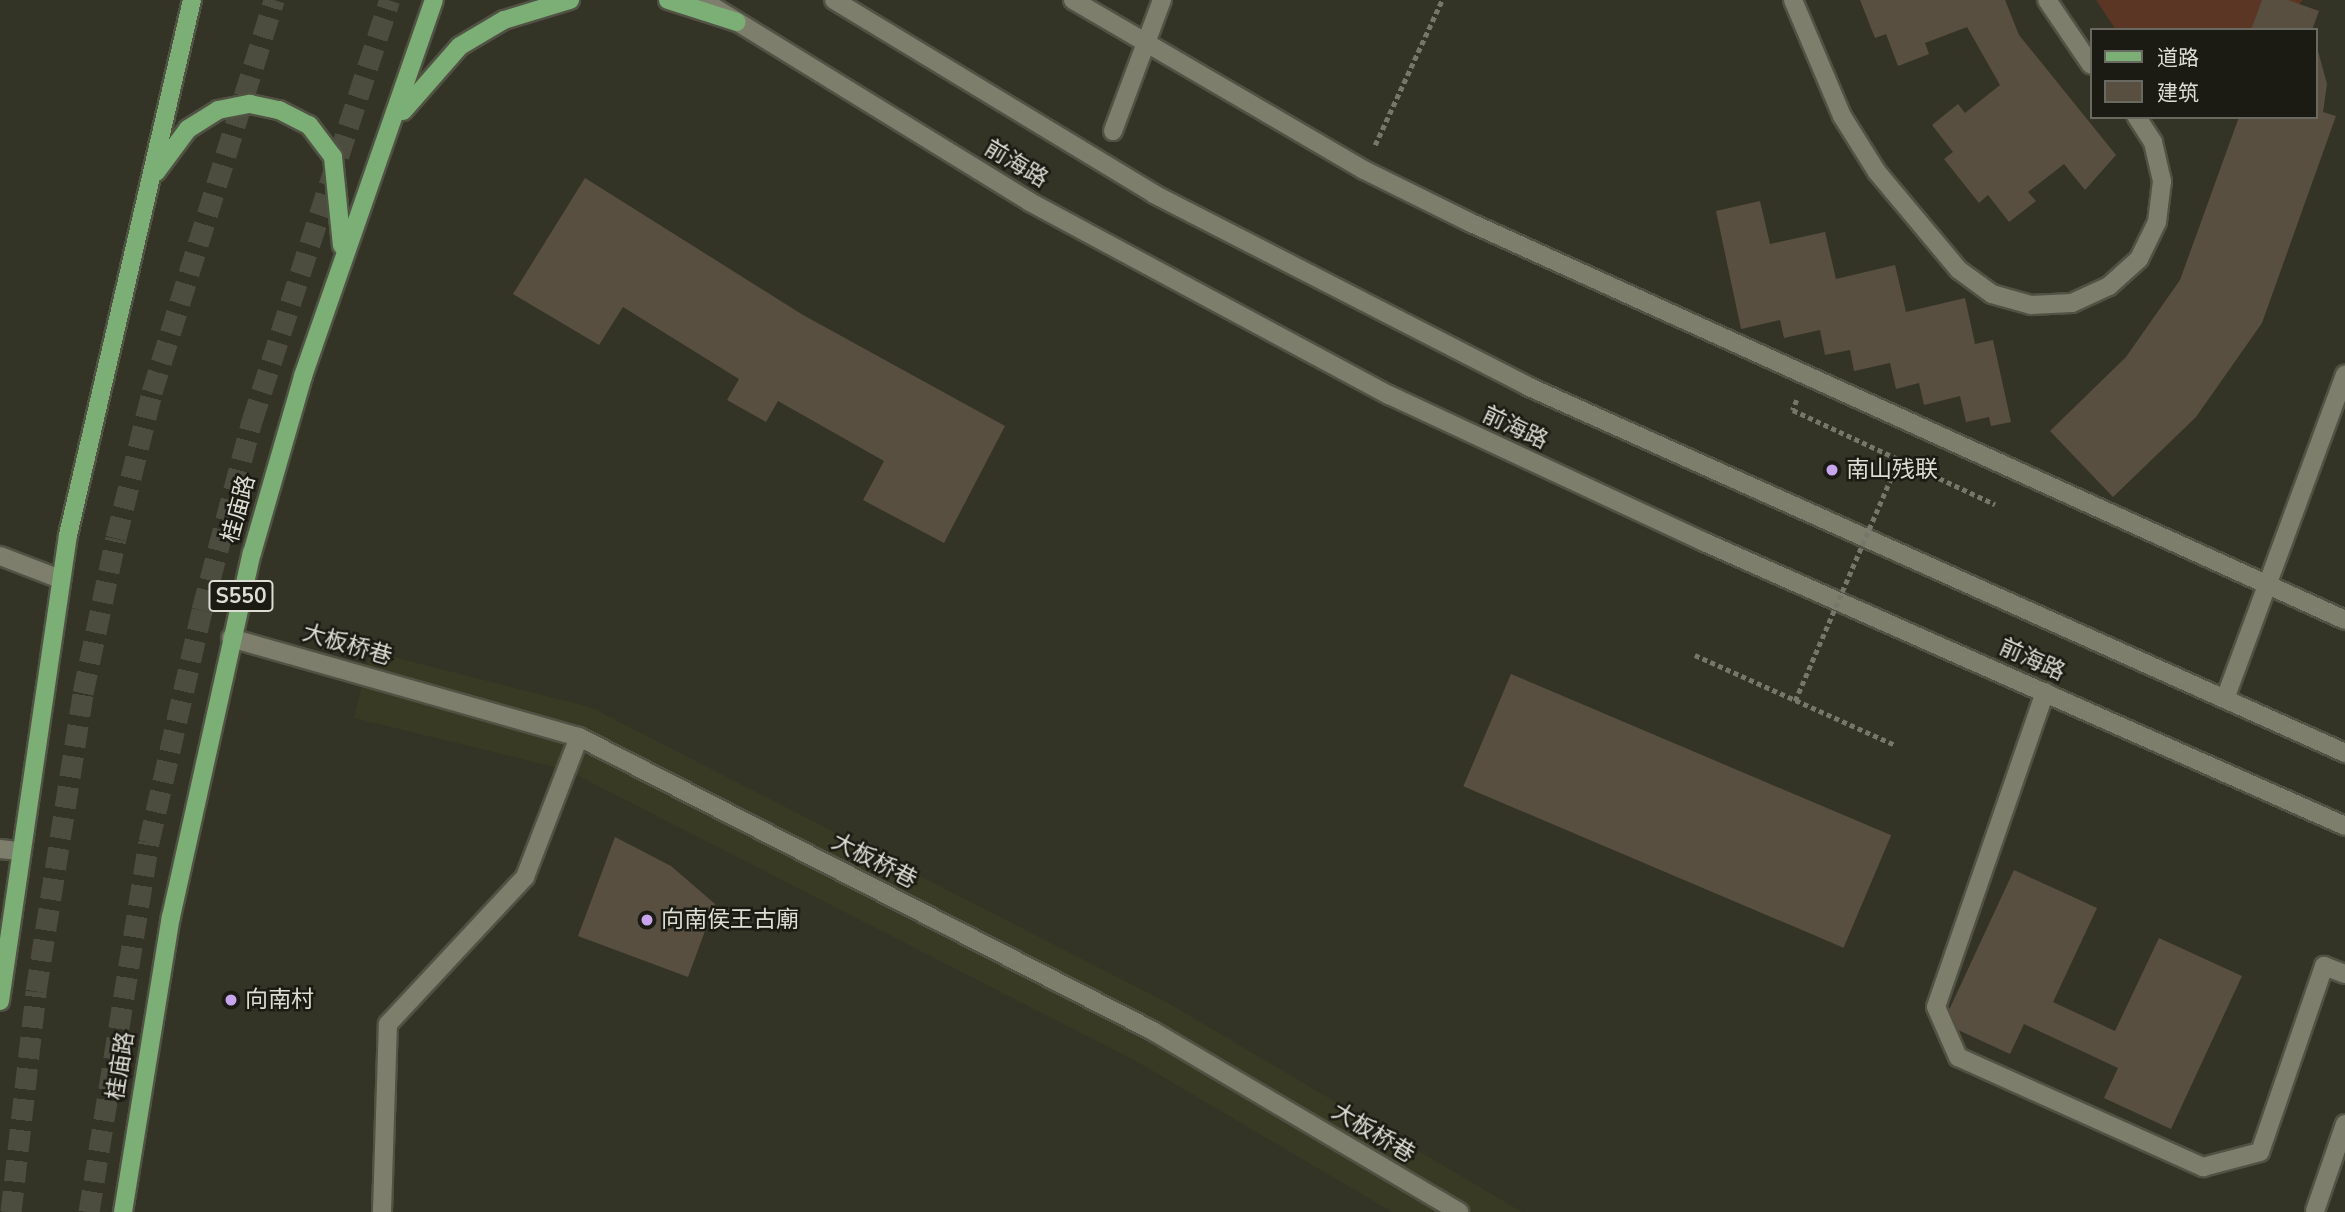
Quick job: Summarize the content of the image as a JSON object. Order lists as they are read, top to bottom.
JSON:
{
  "streets": {
    "main road": [
      "前海路",
      "桂庙路",
      "S550",
      "大板桥巷"
    ]
  },
  "crossings": [
    ["桂庙路", "大板桥巷"]
  ],
  "places": ["南山残联", "向南侯王古廟", "向南村"],
  "legend": ["道路", "建筑"]
}
